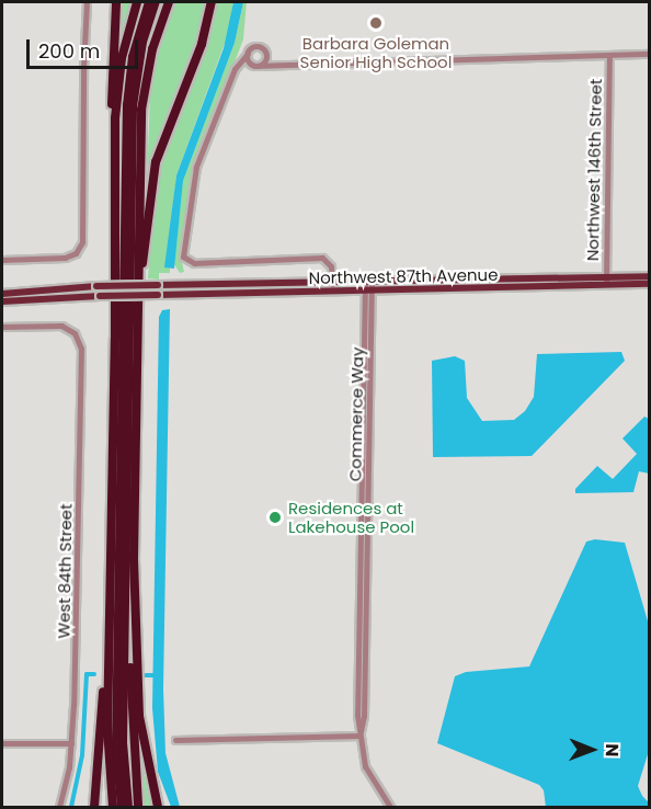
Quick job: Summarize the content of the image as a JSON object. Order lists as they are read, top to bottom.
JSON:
{
  "streets": {
    "main road": ["Northwest 87th Avenue"],
    "street": ["Northwest 146th Street", "Commerce Way", "West 84th Street"]
  },
  "crossings": [
    ["Northwest 146th Street", "Northwest 87th Avenue"],
    ["Northwest 87th Avenue", "Commerce Way"]
  ],
  "places": ["Barbara Goleman Senior High School", "Residences at Lakehouse Pool"],
  "scale_bar": "200 m",
  "north": "right"
}
